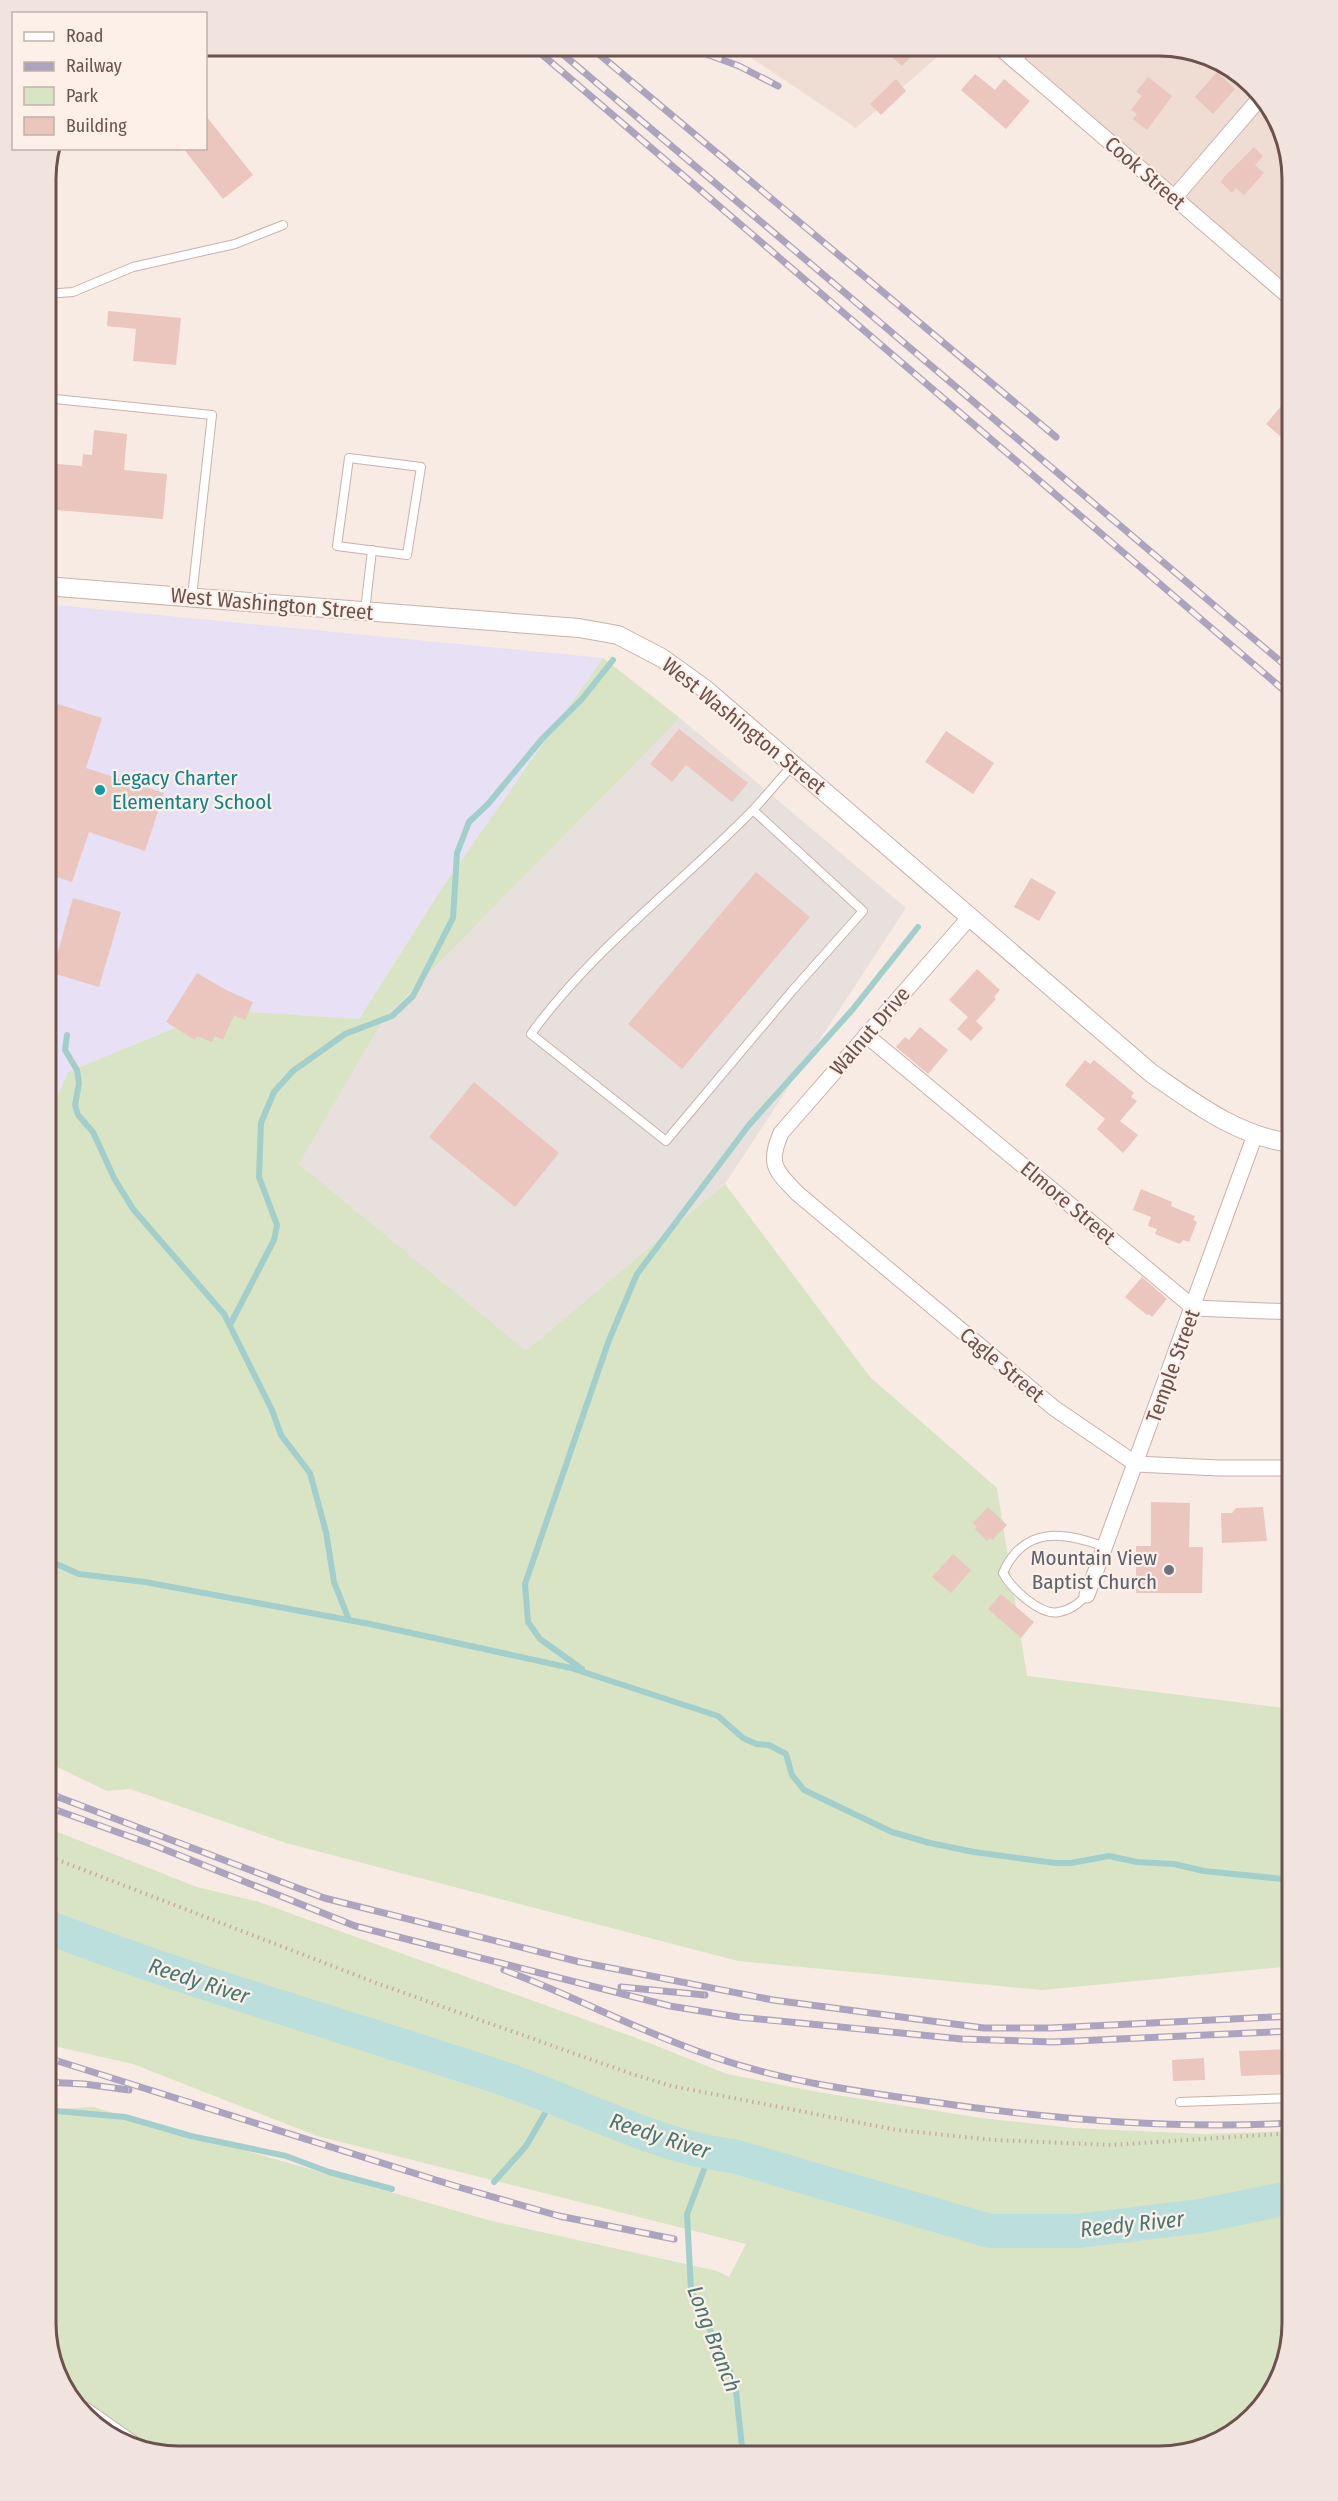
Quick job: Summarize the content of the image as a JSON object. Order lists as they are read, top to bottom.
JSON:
{
  "streets": {
    "street": [
      "Cook Street",
      "West Washington Street",
      "Walnut Drive",
      "Elmore Street",
      "Cagle Street",
      "Temple Street"
    ]
  },
  "crossings": [
    ["West Washington Street", "Walnut Drive"],
    ["West Washington Street", "Temple Street"],
    ["Walnut Drive", "Elmore Street"],
    ["Walnut Drive", "Cagle Street"],
    ["Elmore Street", "Temple Street"],
    ["Cagle Street", "Temple Street"]
  ],
  "water": ["Reedy River", "Long Branch"],
  "places": ["Legacy Charter Elementary School", "Mountain View Baptist Church"],
  "legend": [
    "Road",
    "Railway",
    "Park",
    "Building"
  ]
}
